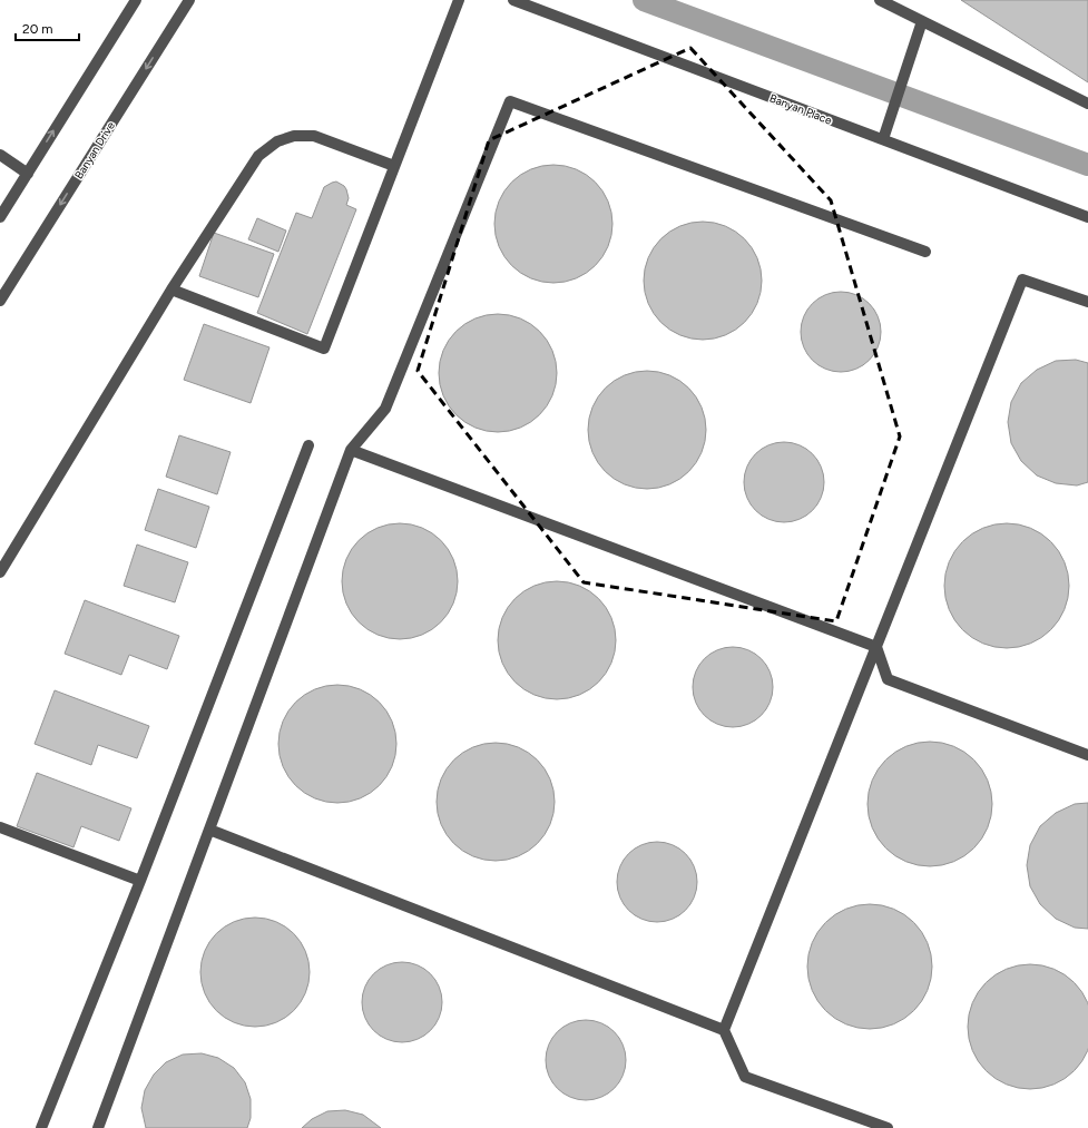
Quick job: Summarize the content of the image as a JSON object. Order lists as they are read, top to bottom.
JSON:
{
  "streets": {
    "street": ["Banyan Place", "Banyan Drive"]
  },
  "scale_bar": "20 m"
}
